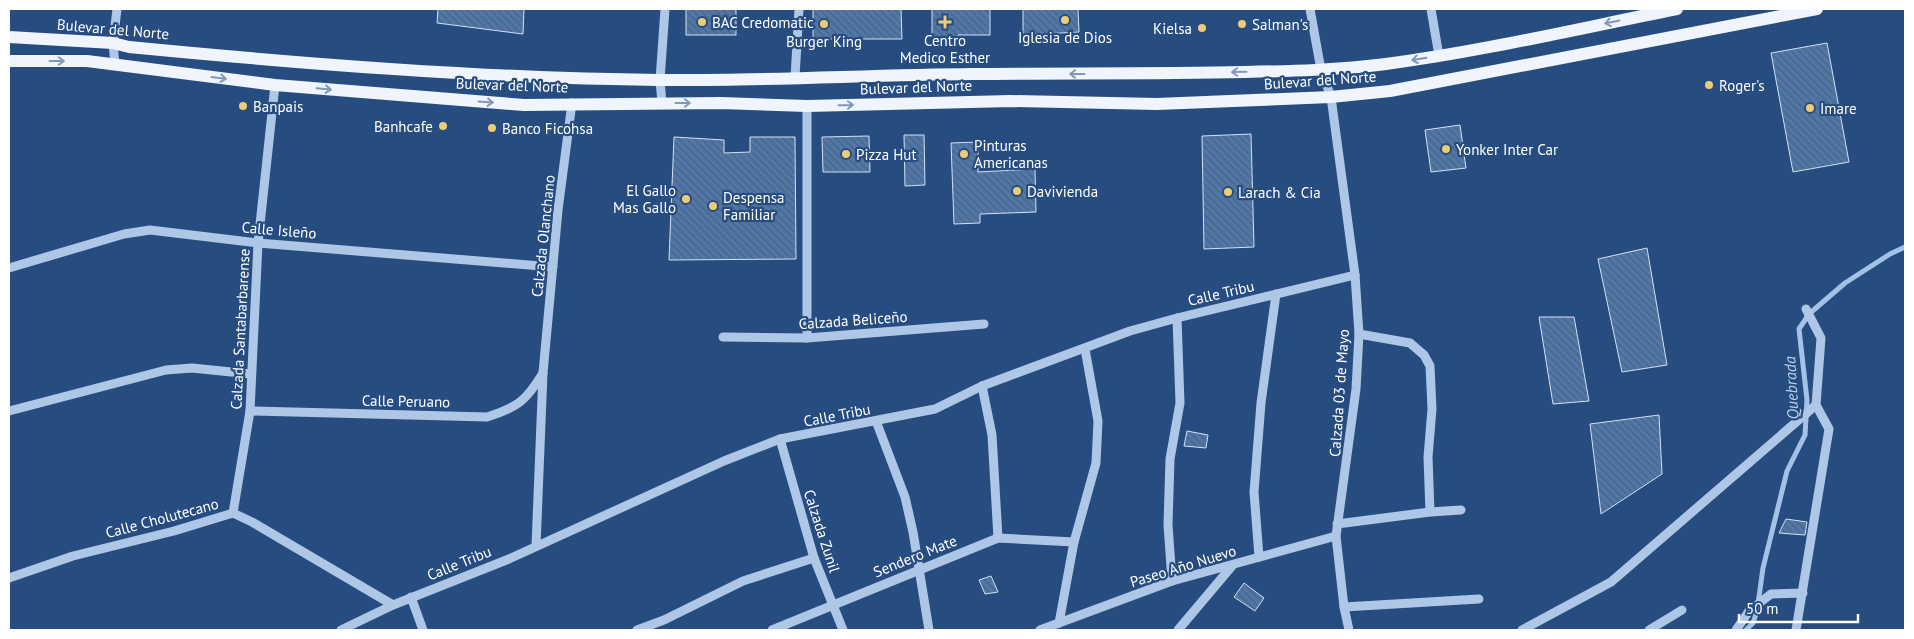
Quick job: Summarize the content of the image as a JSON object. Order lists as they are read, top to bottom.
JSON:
{
  "streets": {
    "main road": ["Bulevar del Norte"],
    "street": [
      "Calle Isleño",
      "Calzada Olanchano",
      "Calle Tribu",
      "Calzada Beliceño",
      "Calzada Santabarbarense",
      "Calzada 03 de Mayo",
      "Calle Peruano",
      "Calle Cholutecano",
      "Calzada Zunil",
      "Sendero Mate",
      "Paseo Año Nuevo"
    ]
  },
  "crossings": [
    ["Bulevar del Norte", "Calzada Olanchano"],
    ["Bulevar del Norte", "Calzada Santabarbarense"],
    ["Bulevar del Norte", "Calzada 03 de Mayo"],
    ["Calle Isleño", "Calzada Olanchano"],
    ["Calle Isleño", "Calzada Santabarbarense"],
    ["Calzada Olanchano", "Calle Tribu"],
    ["Calzada Olanchano", "Calle Peruano"],
    ["Calle Tribu", "Calzada 03 de Mayo"],
    ["Calle Tribu", "Calle Cholutecano"],
    ["Calle Tribu", "Calzada Zunil"],
    ["Calzada Santabarbarense", "Calle Peruano"],
    ["Calzada Santabarbarense", "Calle Cholutecano"],
    ["Calzada 03 de Mayo", "Paseo Año Nuevo"],
    ["Calzada Zunil", "Sendero Mate"]
  ],
  "water": ["Quebrada"],
  "places": {
    "other": [
      "Iglesia de Dios",
      "BAC Credomatic",
      "Burger King",
      "Salman's",
      "Kielsa",
      "Roger's",
      "Banpais",
      "Imare",
      "Banhcafe",
      "Banco Ficohsa",
      "Yonker Inter Car",
      "Pizza Hut",
      "Pinturas Americanas",
      "Davivienda",
      "Larach & Cia",
      "El Gallo Mas Gallo",
      "Despensa Familiar"
    ],
    "health": ["Centro Medico Esther"]
  },
  "scale_bar": "50 m"
}
